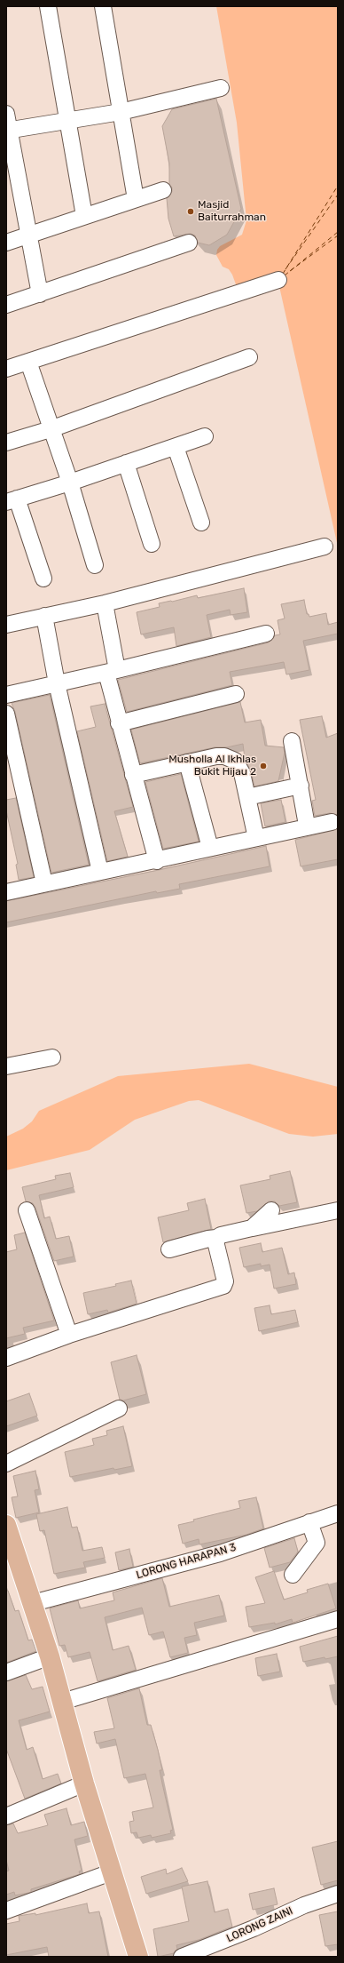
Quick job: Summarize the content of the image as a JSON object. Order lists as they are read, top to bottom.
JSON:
{
  "streets": {
    "street": ["LORONG HARAPAN 3", "LORONG ZAINI"]
  },
  "places": ["Masjid Baiturrahman", "Musholla Al Ikhlas Bukit Hijau 2"]
}
